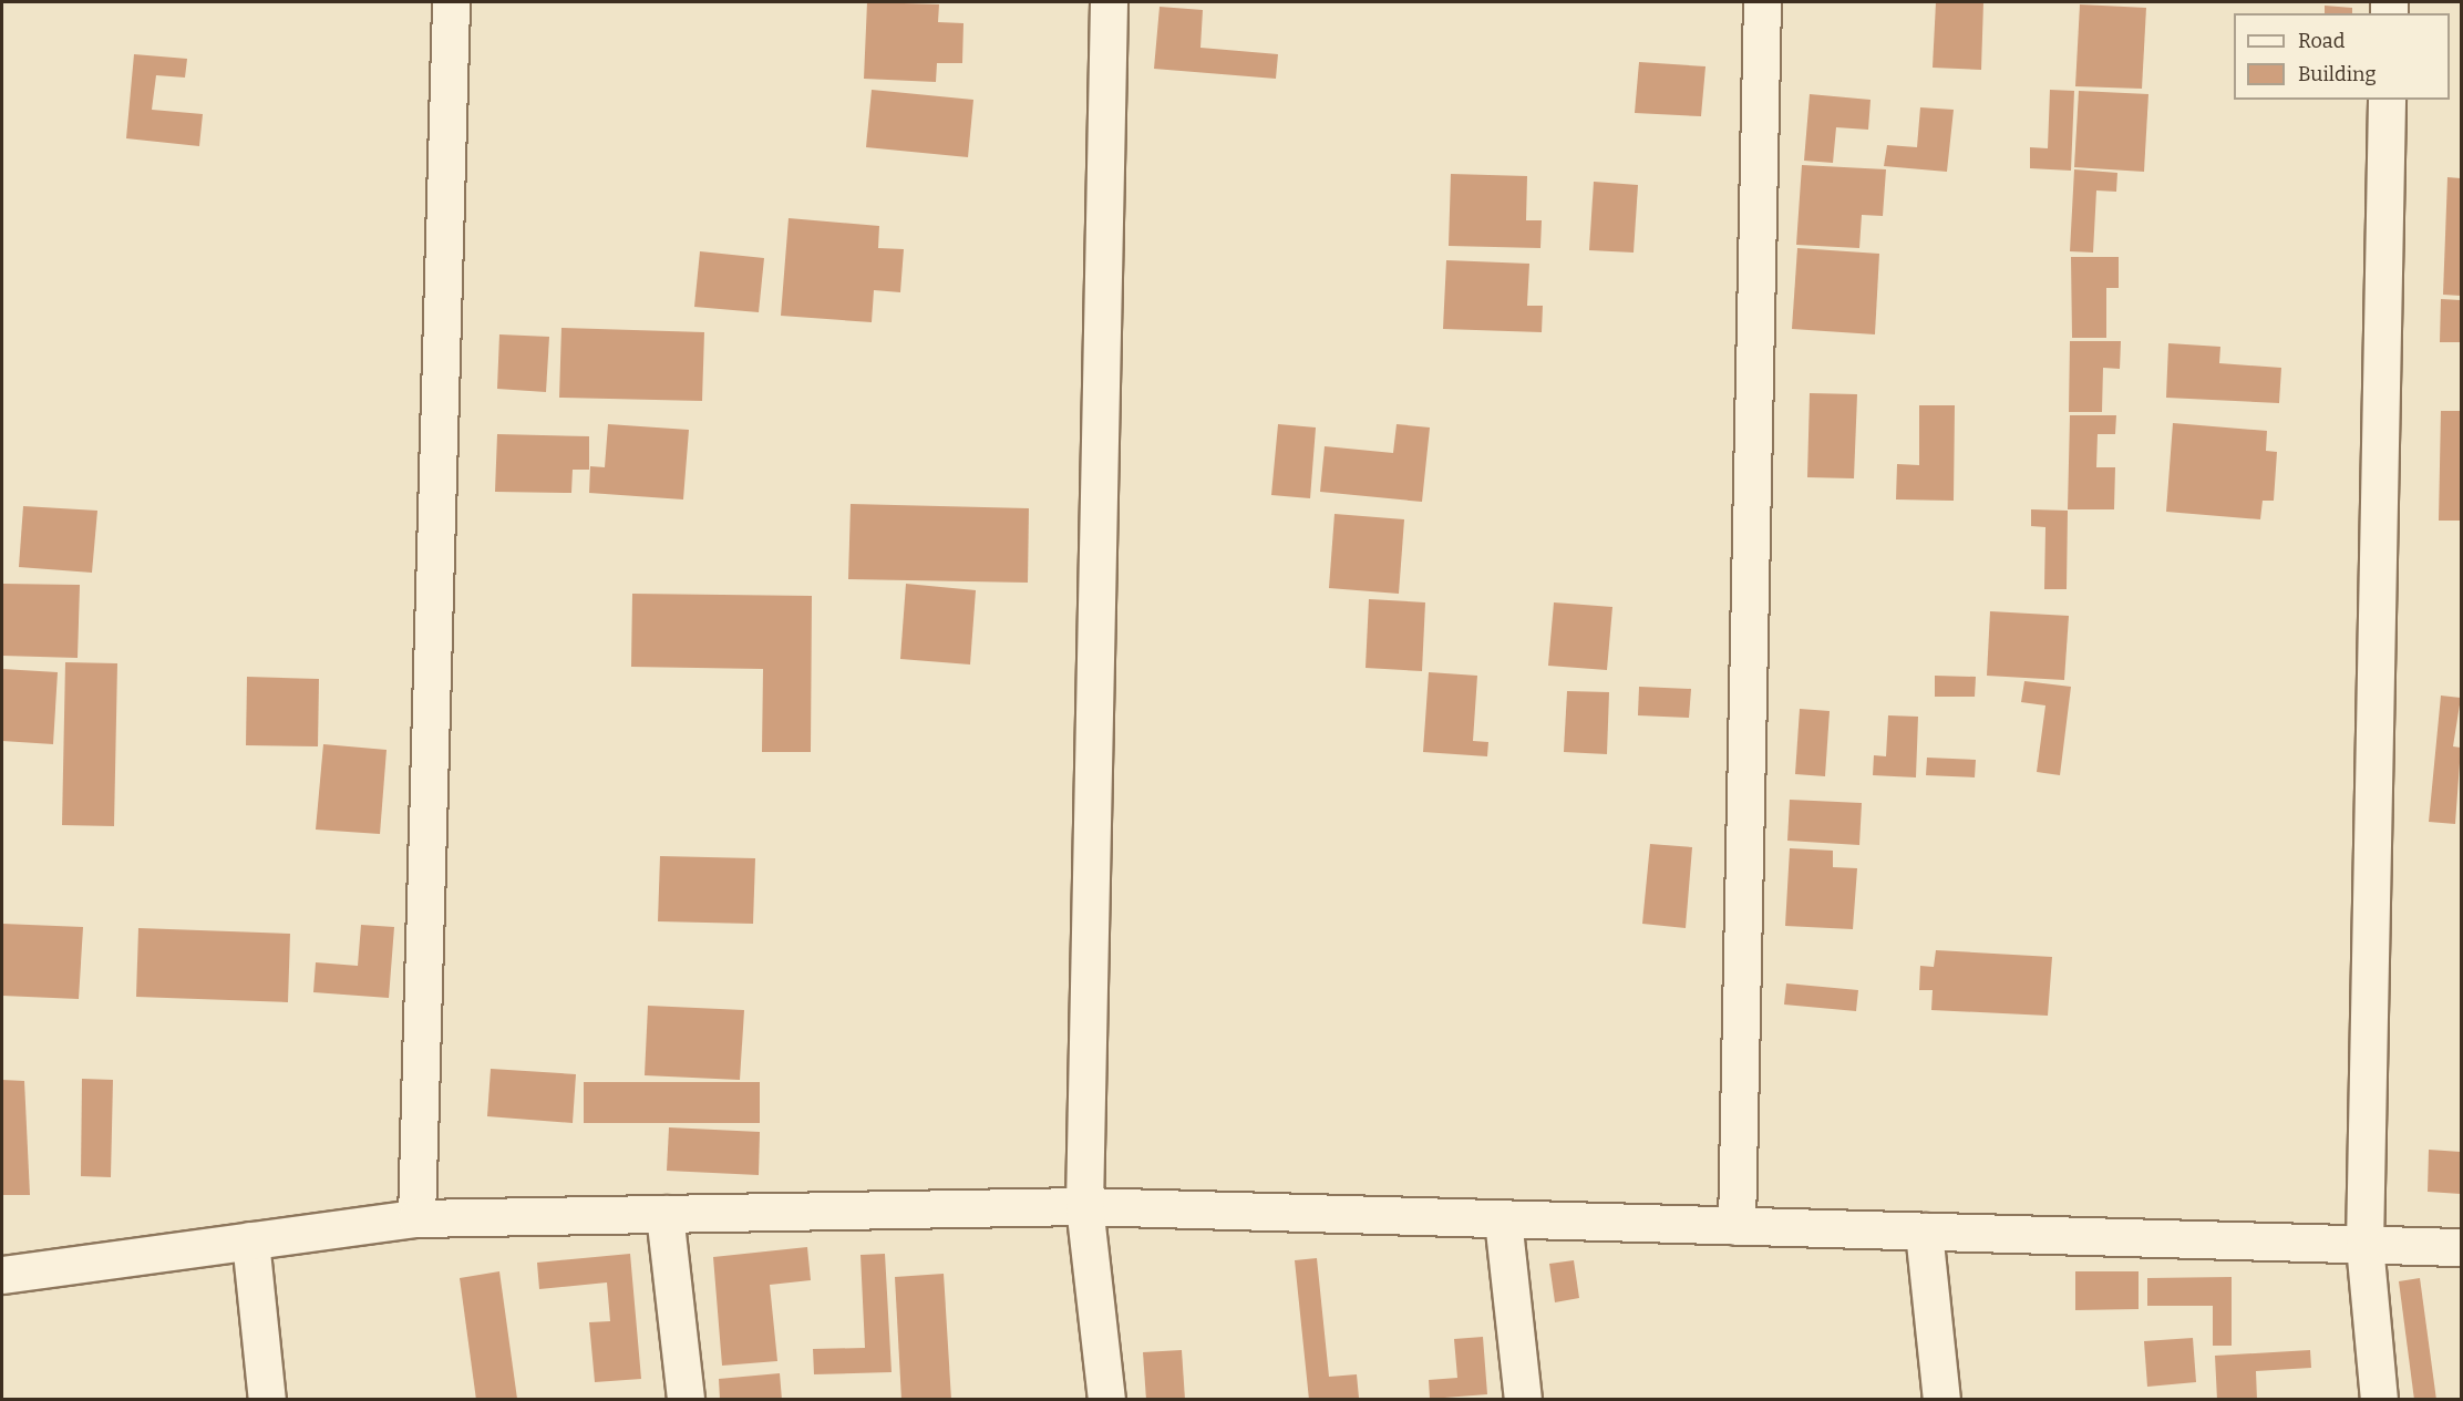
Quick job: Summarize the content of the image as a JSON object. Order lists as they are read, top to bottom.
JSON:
{
  "legend": ["Road", "Building"]
}
